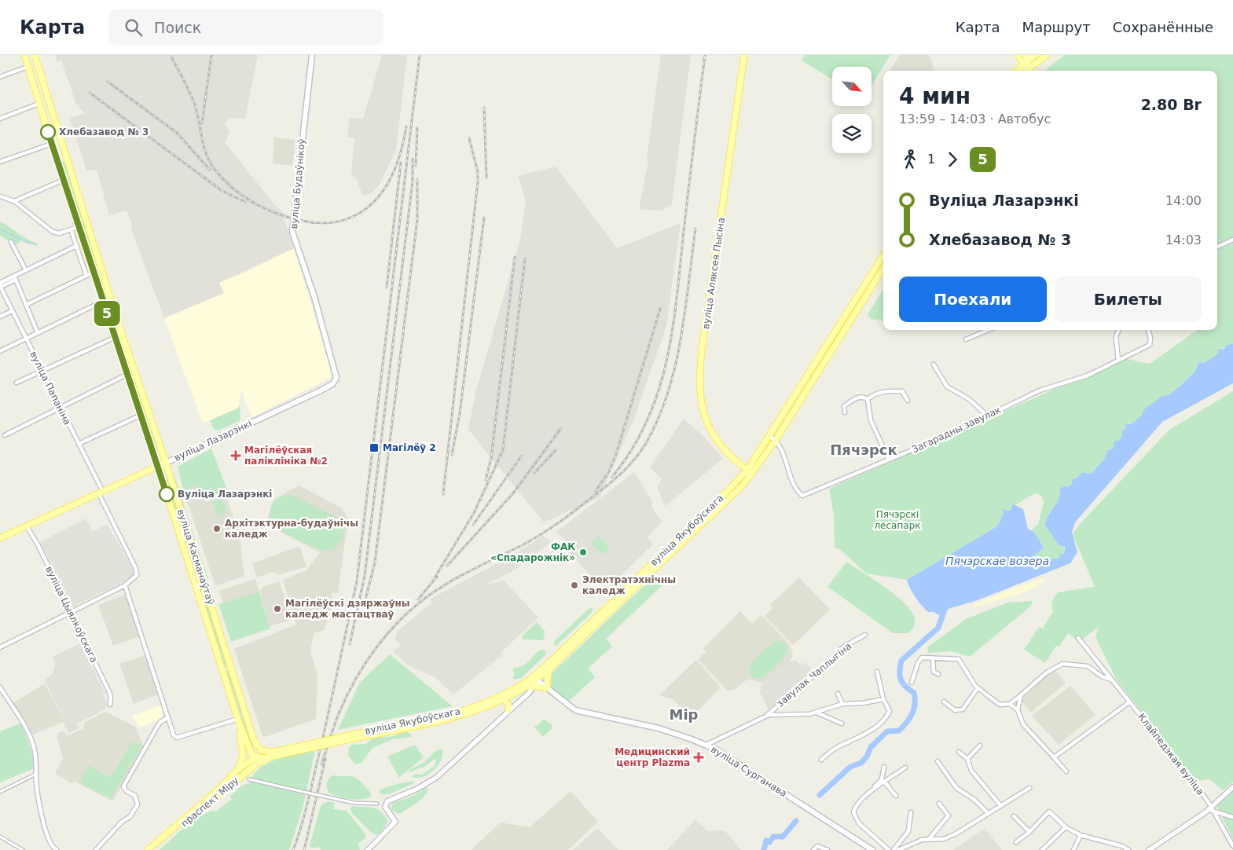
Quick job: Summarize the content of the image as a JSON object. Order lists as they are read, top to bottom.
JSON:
{
  "streets": {
    "main road": [
      "вуліца Будаўнікоў",
      "вуліца Аляксея Пысіна",
      "вуліца Лазарэнкі",
      "вуліца Якубоўскага",
      "вуліца Касманаўтаў",
      "вуліца Сурганава",
      "праспект Міру"
    ],
    "street": [
      "вуліца Папаніна",
      "Загарадны завулак",
      "вуліца Цыялкоўскага",
      "завулак Чаплыгіна",
      "Клайпедзкая вуліца"
    ]
  },
  "crossings": [
    ["вуліца Будаўнікоў", "вуліца Лазарэнкі"],
    ["вуліца Аляксея Пысіна", "вуліца Якубоўскага"],
    ["вуліца Папаніна", "вуліца Лазарэнкі"],
    ["вуліца Папаніна", "вуліца Цыялкоўскага"],
    ["Загарадны завулак", "вуліца Якубоўскага"],
    ["вуліца Лазарэнкі", "вуліца Касманаўтаў"],
    ["вуліца Лазарэнкі", "вуліца Цыялкоўскага"],
    ["вуліца Якубоўскага", "вуліца Сурганава"],
    ["вуліца Якубоўскага", "праспект Міру"],
    ["вуліца Касманаўтаў", "праспект Міру"]
  ],
  "districts": ["Пячэрск", "Мір"],
  "water": ["Пячэрскае возера"],
  "parks": ["Пячэрскі лесапарк"],
  "places": {
    "other": [
      "Хлебазавод № 3",
      "Вуліца Лазарэнкі",
      "Архітэктурна-будаўнічы каледж",
      "ФАК «Спадарожнік»",
      "Электратэхнічны каледж",
      "Магілёўскі дзяржаўны каледж мастацтваў"
    ],
    "transit": ["Магілёў 2"],
    "health": ["Магілёўская паліклініка №2", "Медицинский центр Plazma"]
  },
  "lines": ["bus line 5"],
  "north": "bottom right",
  "page": {
    "header": "Карта",
    "search": "Поиск",
    "nav": ["Карта", "Маршрут", "Сохранённые"],
    "on_map": "5",
    "heading": ["4 мин", "13:59 – 14:03 · Автобус", "2.80 Br"],
    "legs": ["1", "5"],
    "list": [
      {
        "name": "Вуліца Лазарэнкі",
        "value": "14:00"
      },
      {
        "name": "Хлебазавод № 3",
        "value": "14:03"
      }
    ],
    "buttons": ["Поехали", "Билеты"]
  }
}
